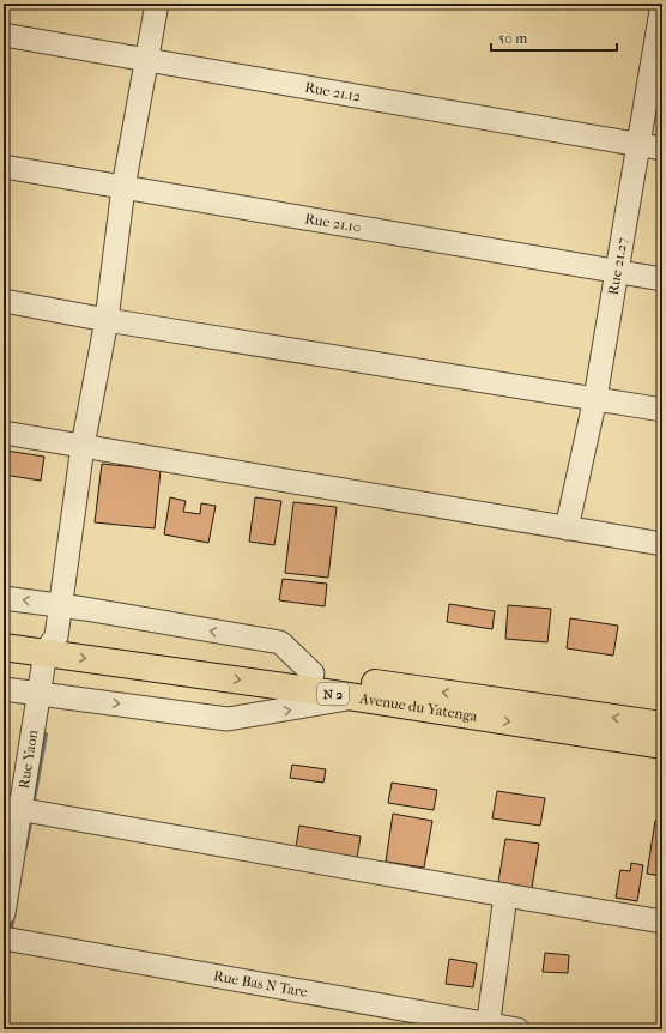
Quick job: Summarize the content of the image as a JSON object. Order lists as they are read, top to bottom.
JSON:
{
  "streets": {
    "main road": ["N 2", "Avenue du Yatenga"],
    "street": [
      "Rue 21.12",
      "Rue 21.10",
      "Rue 21.27",
      "Rue Yaon",
      "Rue Bas N Tare"
    ]
  },
  "crossings": [
    ["Rue 21.12", "Rue 21.27"],
    ["Rue 21.12", "Rue Yaon"],
    ["Rue 21.10", "Rue 21.27"],
    ["Rue 21.10", "Rue Yaon"],
    ["Avenue du Yatenga", "Rue Yaon"]
  ],
  "scale_bar": "50 m"
}
